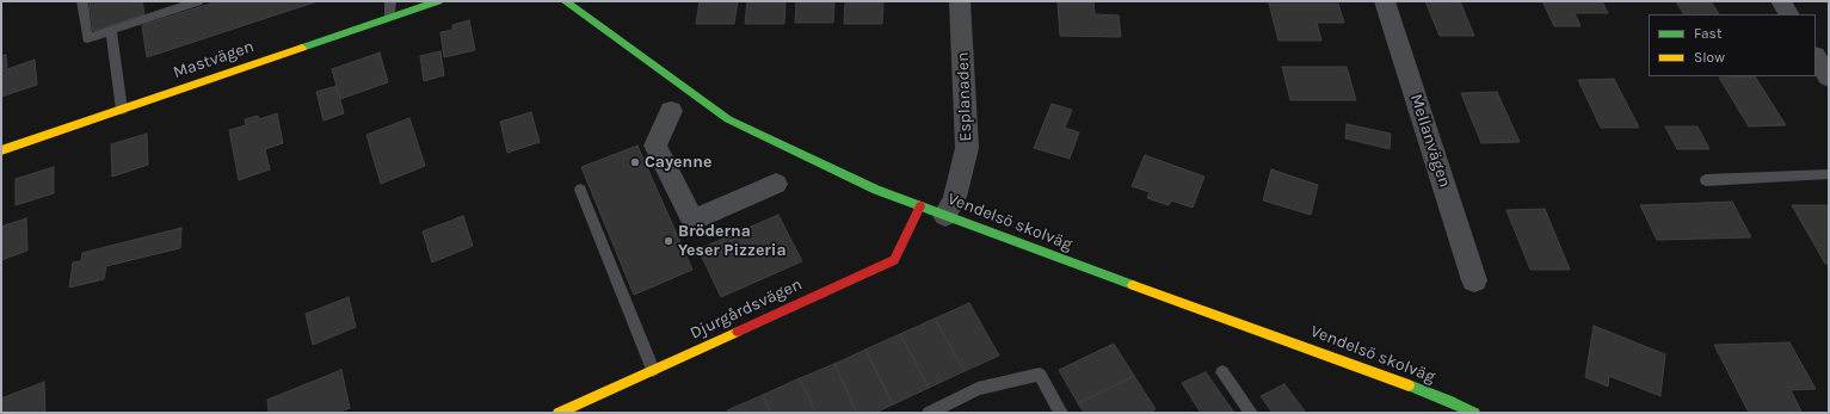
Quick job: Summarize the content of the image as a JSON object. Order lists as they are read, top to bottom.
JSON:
{
  "streets": {
    "street": [
      "Mastvägen",
      "Esplanaden",
      "Mellanvägen",
      "Vendelsö skolväg",
      "Djurgårdsvägen"
    ]
  },
  "crossings": [
    ["Esplanaden", "Vendelsö skolväg"],
    ["Vendelsö skolväg", "Djurgårdsvägen"]
  ],
  "places": ["Cayenne", "Bröderna Yeser Pizzeria"],
  "legend": ["Fast", "Slow"]
}
